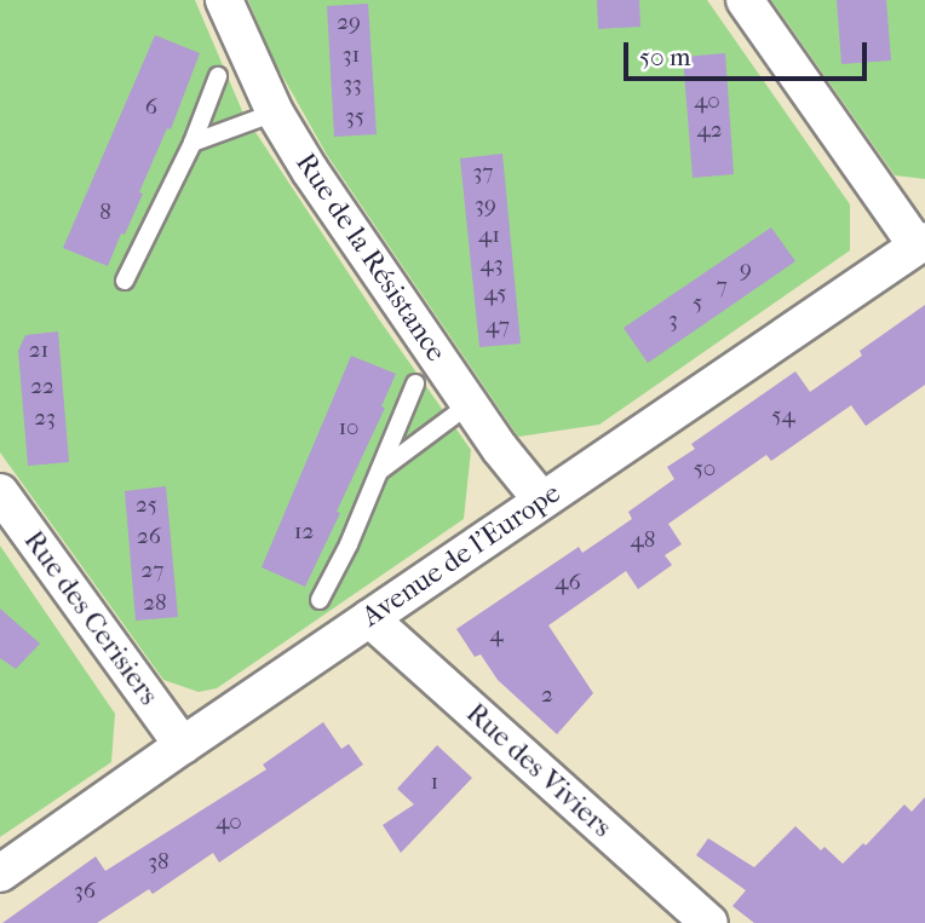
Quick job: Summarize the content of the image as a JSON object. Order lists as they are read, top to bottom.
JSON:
{
  "streets": {
    "street": [
      "Rue de la Résistance",
      "Avenue de l'Europe",
      "Rue des Cerisiers",
      "Rue des Viviers"
    ]
  },
  "crossings": [
    ["Rue de la Résistance", "Avenue de l'Europe"],
    ["Avenue de l'Europe", "Rue des Cerisiers"],
    ["Avenue de l'Europe", "Rue des Viviers"]
  ],
  "house_numbers": [
    "29",
    "31",
    "33",
    "40",
    "6",
    "35",
    "42",
    "37",
    "39",
    "8",
    "41",
    "43",
    "9",
    "7",
    "45",
    "5",
    "3",
    "47",
    "21",
    "22",
    "54",
    "23",
    "10",
    "50",
    "25",
    "12",
    "26",
    "48",
    "27",
    "46",
    "28",
    "4",
    "2",
    "1",
    "40",
    "38",
    "36"
  ],
  "scale_bar": "50 m"
}
